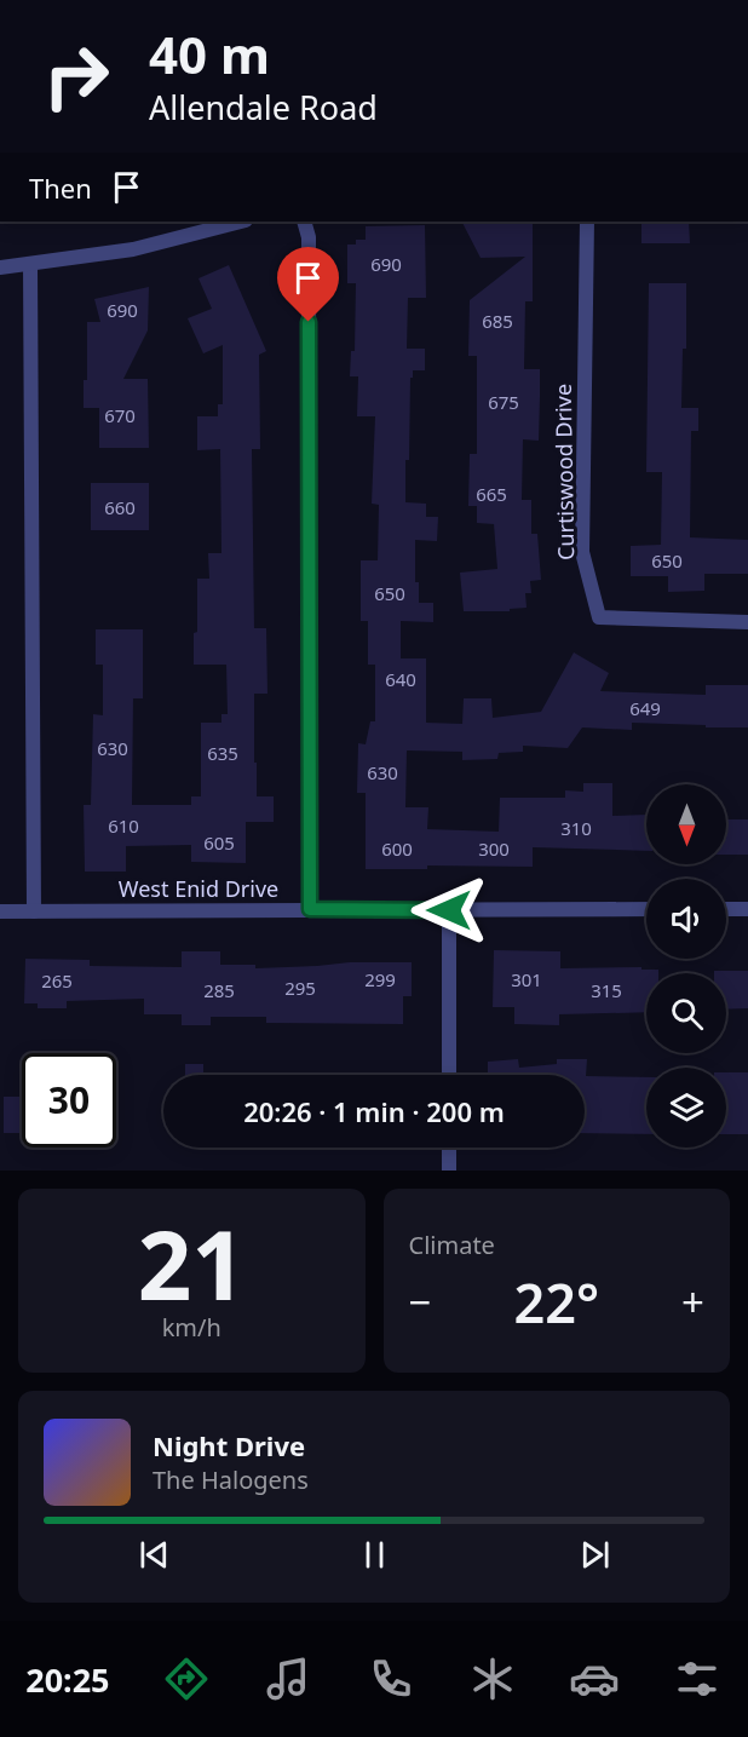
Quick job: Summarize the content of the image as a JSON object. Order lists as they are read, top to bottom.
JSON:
{
  "streets": {
    "street": ["Curtiswood Drive", "West Enid Drive"]
  },
  "house_numbers": [
    "690",
    "690",
    "685",
    "675",
    "670",
    "665",
    "660",
    "650",
    "650",
    "640",
    "649",
    "630",
    "635",
    "630",
    "610",
    "310",
    "605",
    "600",
    "300",
    "299",
    "301",
    "265",
    "295",
    "285",
    "315"
  ],
  "north": "bottom",
  "page": {
    "turn": ["40 m", "Allendale Road"],
    "then": "Then",
    "limit": "30",
    "trip": "20:26 · 1 min · 200 m",
    "tile": [
      ["21", "km/h"],
      "Climate"
    ],
    "heat": ["−", "22°", "+"],
    "song": ["Night Drive", "The Halogens"],
    "tabs": "20:25"
  }
}
